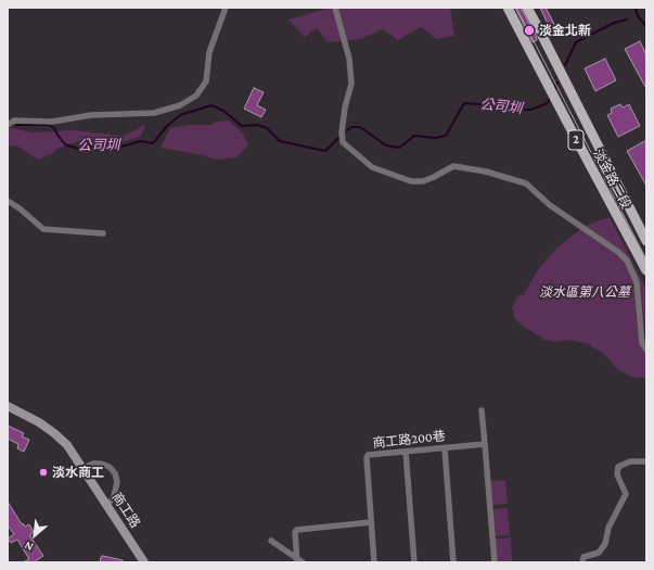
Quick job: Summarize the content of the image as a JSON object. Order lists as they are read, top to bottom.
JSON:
{
  "streets": {
    "main road": ["2", "淡金路二段"],
    "street": ["商工路200巷", "商工路"]
  },
  "water": ["公司圳"],
  "parks": ["淡水區第八公墓"],
  "places": ["淡金北新", "淡水商工"],
  "north": "bottom left"
}
